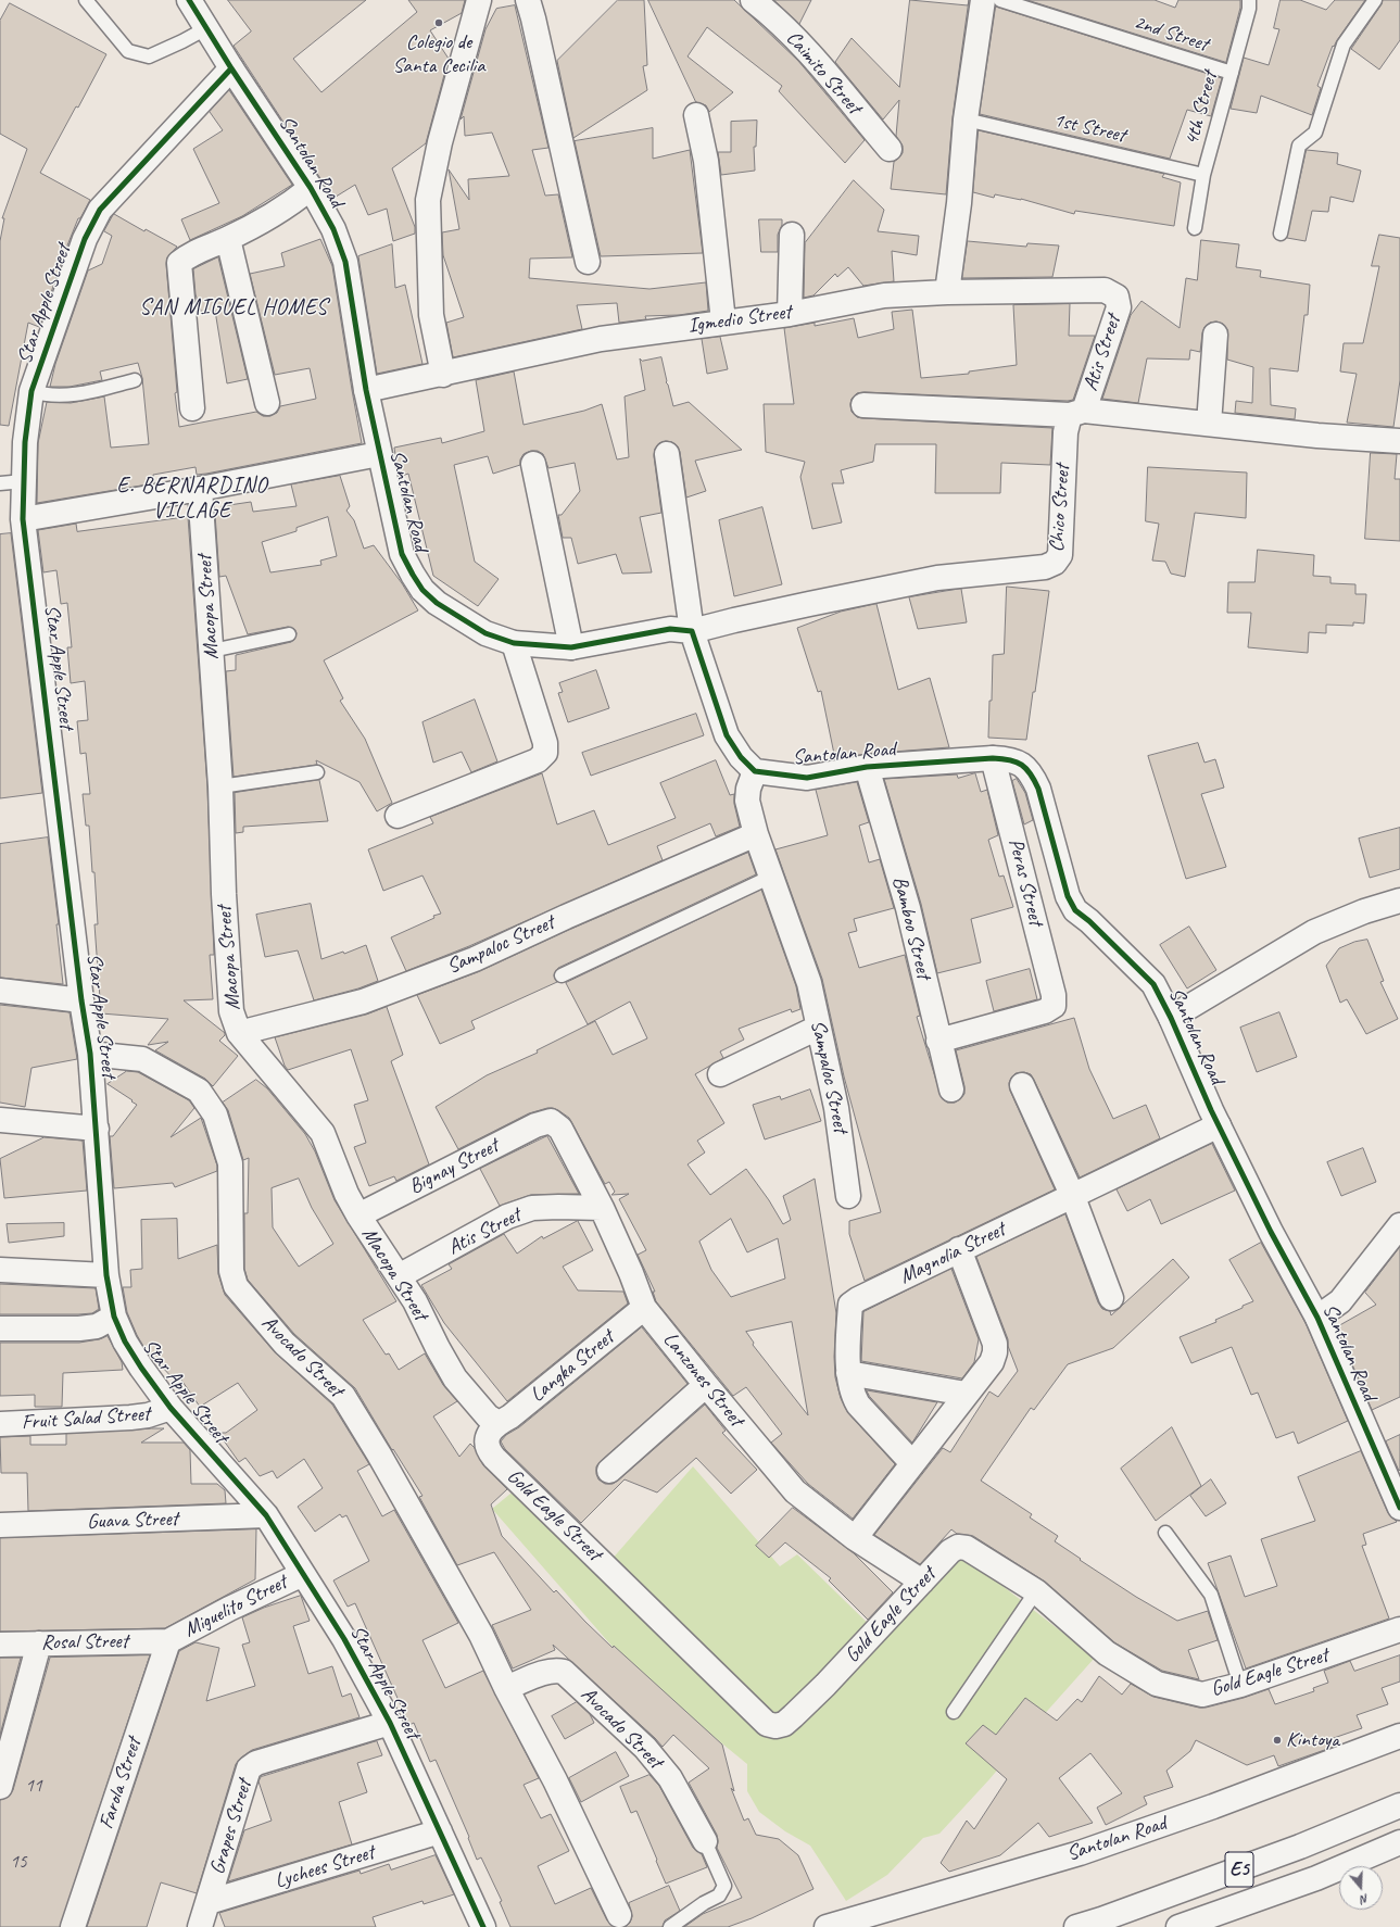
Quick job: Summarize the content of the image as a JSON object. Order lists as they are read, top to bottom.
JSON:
{
  "streets": {
    "main road": [
      "Caimito Street",
      "Santolan Road",
      "Star Apple Street",
      "Igmedio Street",
      "Atis Street",
      "Chico Street",
      "Macopa Street",
      "Peras Street",
      "Bamboo Street",
      "Sampaloc Street",
      "Bignay Street",
      "Magnolia Street",
      "Avocado Street",
      "Langka Street",
      "Lanzones Street",
      "Fruit Salad Street",
      "Gold Eagle Street",
      "Guava Street",
      "Miguelito Street",
      "Rosal Street",
      "Farola Street",
      "Grapes Street",
      "Lychees Street",
      "E5"
    ],
    "lane": ["2nd Street", "4th Street", "1st Street"]
  },
  "crossings": [
    ["2nd Street", "4th Street"],
    ["4th Street", "1st Street"],
    ["Santolan Road", "Star Apple Street"],
    ["Santolan Road", "Igmedio Street"],
    ["Santolan Road", "Chico Street"],
    ["Santolan Road", "Peras Street"],
    ["Santolan Road", "Bamboo Street"],
    ["Santolan Road", "Sampaloc Street"],
    ["Santolan Road", "Magnolia Street"],
    ["Star Apple Street", "Avocado Street"],
    ["Star Apple Street", "Fruit Salad Street"],
    ["Star Apple Street", "Guava Street"],
    ["Star Apple Street", "Miguelito Street"],
    ["Star Apple Street", "Grapes Street"],
    ["Star Apple Street", "Lychees Street"],
    ["Igmedio Street", "Atis Street"],
    ["Atis Street", "Chico Street"],
    ["Atis Street", "Macopa Street"],
    ["Atis Street", "Lanzones Street"],
    ["Macopa Street", "Sampaloc Street"],
    ["Macopa Street", "Bignay Street"],
    ["Macopa Street", "Langka Street"],
    ["Macopa Street", "Gold Eagle Street"],
    ["Peras Street", "Bamboo Street"],
    ["Bignay Street", "Lanzones Street"],
    ["Langka Street", "Lanzones Street"],
    ["Langka Street", "Gold Eagle Street"],
    ["Lanzones Street", "Gold Eagle Street"],
    ["Miguelito Street", "Rosal Street"],
    ["Miguelito Street", "Farola Street"],
    ["Rosal Street", "Farola Street"],
    ["Grapes Street", "Lychees Street"]
  ],
  "districts": ["SAN MIGUEL HOMES", "E. BERNARDINO VILLAGE"],
  "places": ["Colegio de Santa Cecilia", "Kintoya"],
  "house_numbers": ["11", "15"],
  "north": "bottom"
}
